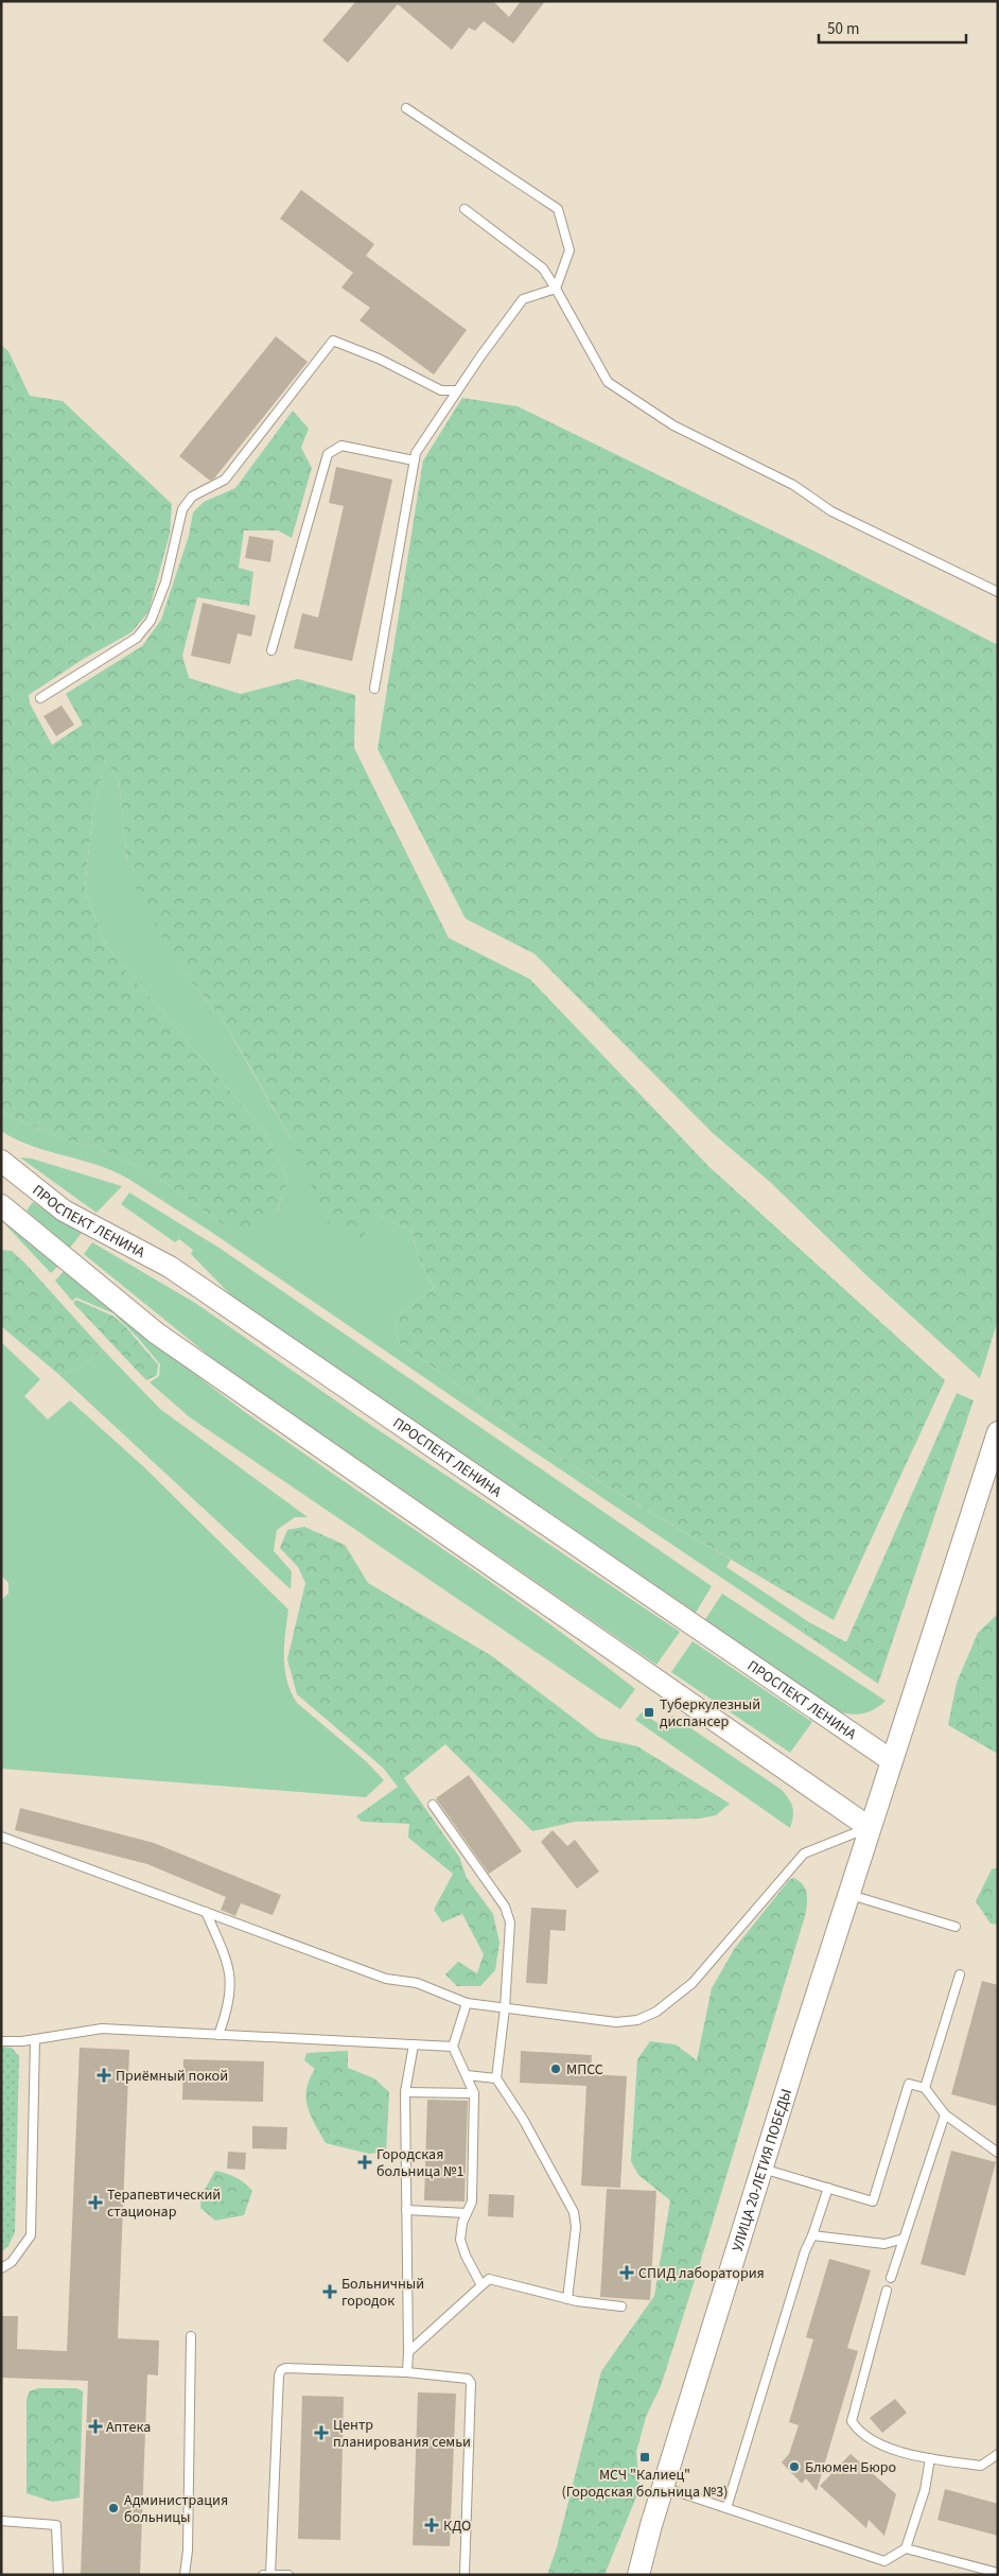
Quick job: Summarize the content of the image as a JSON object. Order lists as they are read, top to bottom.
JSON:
{
  "streets": {
    "street": ["ПРОСПЕКТ ЛЕНИНА", "УЛИЦА 20-ЛЕТИЯ ПОБЕДЫ"]
  },
  "crossings": [
    ["ПРОСПЕКТ ЛЕНИНА", "УЛИЦА 20-ЛЕТИЯ ПОБЕДЫ"]
  ],
  "places": {
    "transit": ["Туберкулезный диспансер", "МСЧ \"Калиец\" (Городская больница №3)"],
    "other": ["МПСС", "Блюмен Бюро", "Администрация больницы"],
    "health": [
      "Приёмный покой",
      "Городская больница №1",
      "Терапевтический стационар",
      "СПИД лаборатория",
      "Больничный городок",
      "Аптека",
      "Центр планирования семьи",
      "КДО"
    ]
  },
  "scale_bar": "50 m"
}
